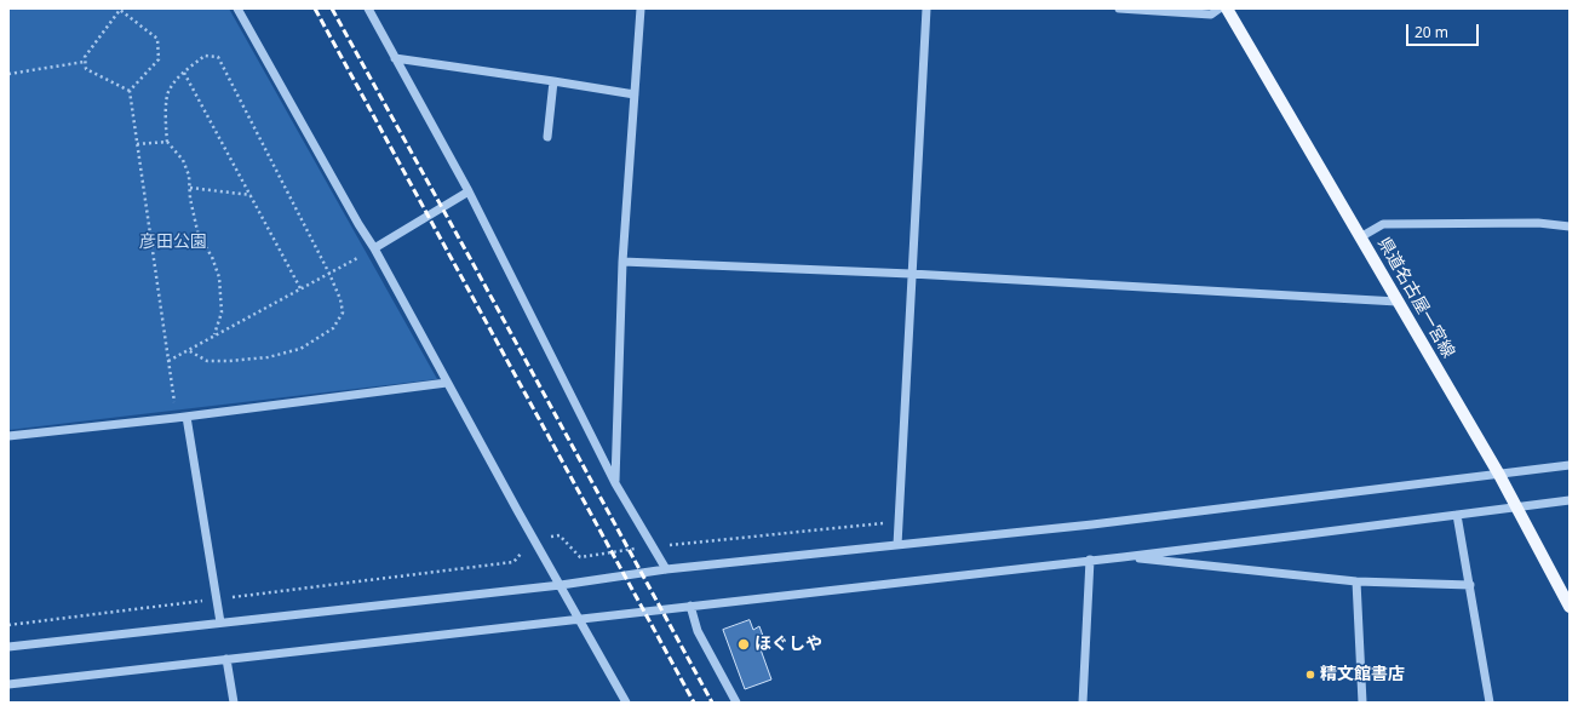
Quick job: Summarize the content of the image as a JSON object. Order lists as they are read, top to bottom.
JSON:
{
  "streets": {
    "main road": ["県道名古屋一宮線"]
  },
  "parks": ["彦田公園"],
  "places": ["ほぐしや", "精文館書店"],
  "scale_bar": "20 m"
}
